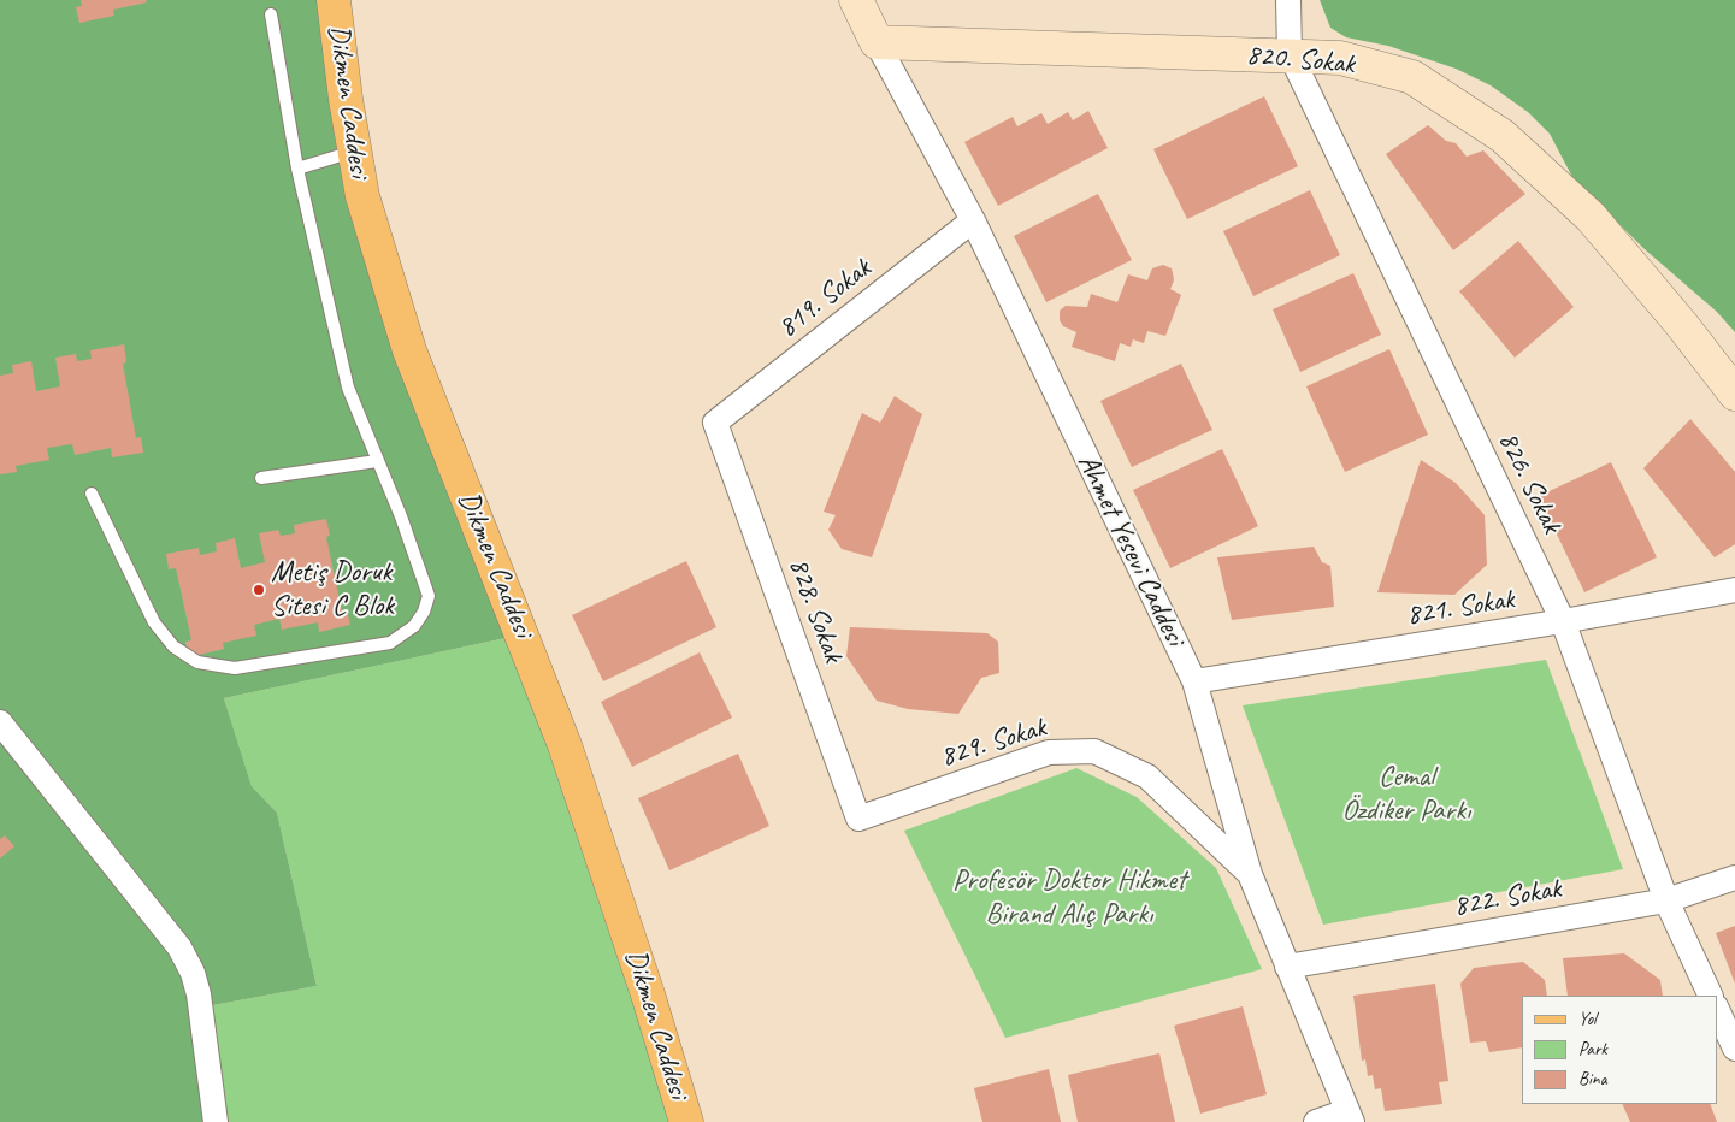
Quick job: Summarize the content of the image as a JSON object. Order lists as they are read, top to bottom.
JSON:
{
  "streets": {
    "main road": ["Dikmen Caddesi"],
    "street": [
      "820. Sokak",
      "819. Sokak",
      "826. Sokak",
      "Ahmet Yesevi Caddesi",
      "821. Sokak",
      "828. Sokak",
      "829. Sokak",
      "822. Sokak"
    ]
  },
  "crossings": [
    ["820. Sokak", "826. Sokak"],
    ["820. Sokak", "Ahmet Yesevi Caddesi"],
    ["819. Sokak", "Ahmet Yesevi Caddesi"],
    ["819. Sokak", "828. Sokak"],
    ["826. Sokak", "821. Sokak"],
    ["826. Sokak", "822. Sokak"],
    ["Ahmet Yesevi Caddesi", "821. Sokak"],
    ["Ahmet Yesevi Caddesi", "829. Sokak"],
    ["Ahmet Yesevi Caddesi", "822. Sokak"],
    ["828. Sokak", "829. Sokak"]
  ],
  "parks": ["Cemal Özdiker Parkı", "Profesör Doktor Hikmet Birand Alıç Parkı"],
  "places": ["Metiş Doruk Sitesi C Blok"],
  "legend": ["Yol", "Park", "Bina"]
}
